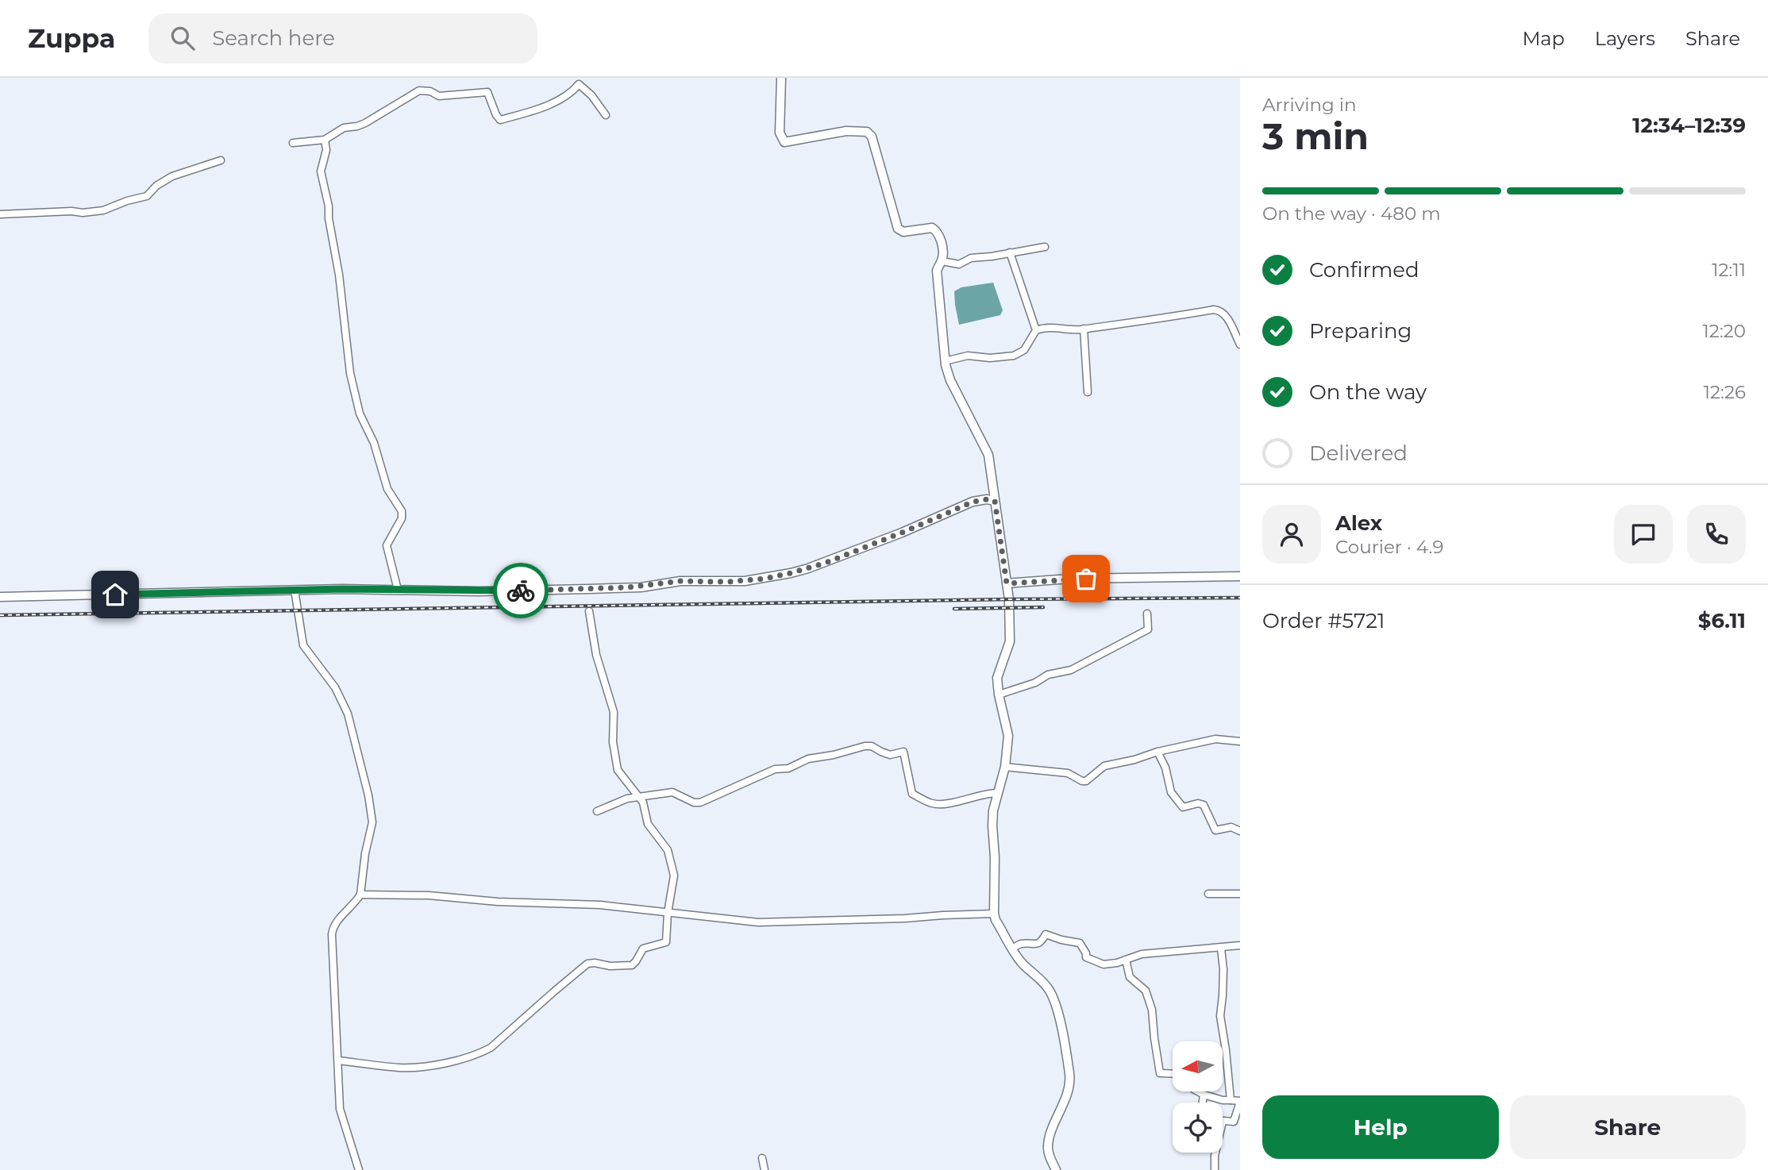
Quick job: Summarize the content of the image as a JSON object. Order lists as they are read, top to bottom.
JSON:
{
  "north": "left",
  "page": {
    "header": "Zuppa",
    "search": "Search here",
    "nav": ["Map", "Layers", "Share"],
    "heading": ["3 min", "Arriving in", "12:34–12:39"],
    "panel": [
      "Alex",
      "Courier · 4.9",
      "Order #5721",
      "$6.11"
    ],
    "bar": "On the way · 480 m",
    "list": [
      ["Confirmed", "12:11"],
      ["Preparing", "12:20"],
      ["On the way", "12:26"],
      "Delivered"
    ],
    "buttons": ["Help", "Share"]
  }
}
